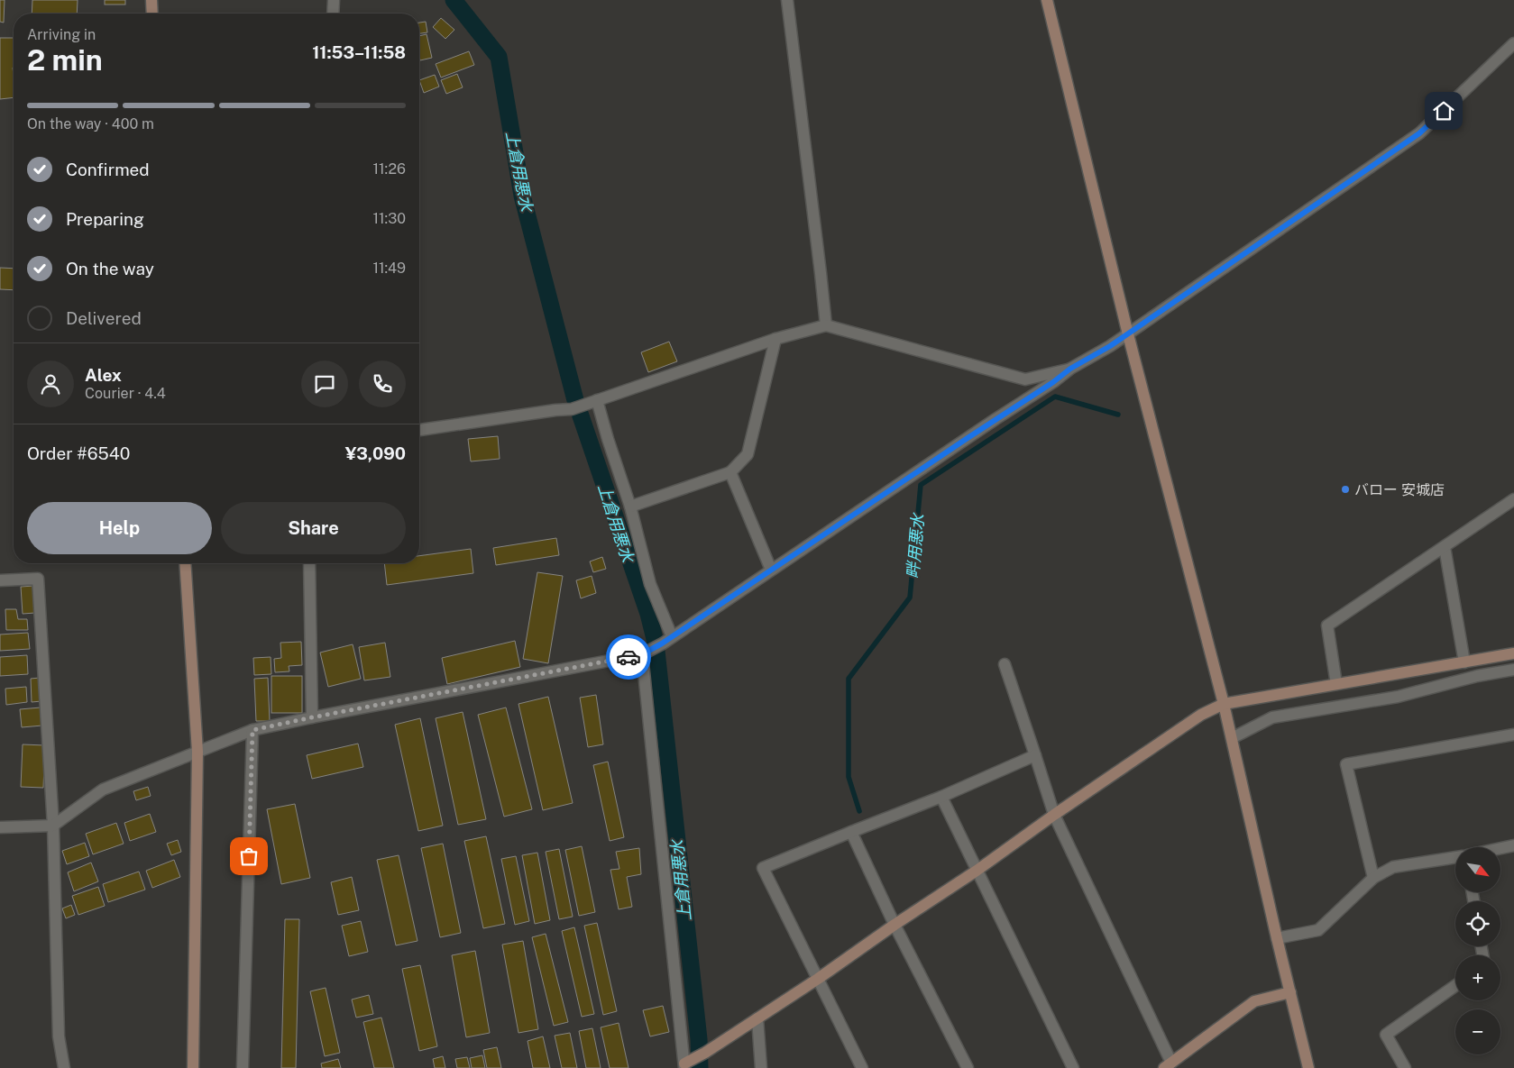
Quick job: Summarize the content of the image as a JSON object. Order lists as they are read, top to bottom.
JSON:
{
  "water": ["上倉用悪水", "畔用悪水"],
  "places": ["バロー 安城店"],
  "north": "bottom right",
  "page": {
    "heading": ["2 min", "Arriving in", "11:53–11:58"],
    "panel": [
      "Alex",
      "Courier · 4.4",
      "Order #6540",
      "¥3,090"
    ],
    "bar": "On the way · 400 m",
    "list": [
      ["Confirmed", "11:26"],
      ["Preparing", "11:30"],
      ["On the way", "11:49"],
      "Delivered"
    ],
    "buttons": ["Help", "Share"],
    "map_buttons": ["+", "−"]
  }
}
